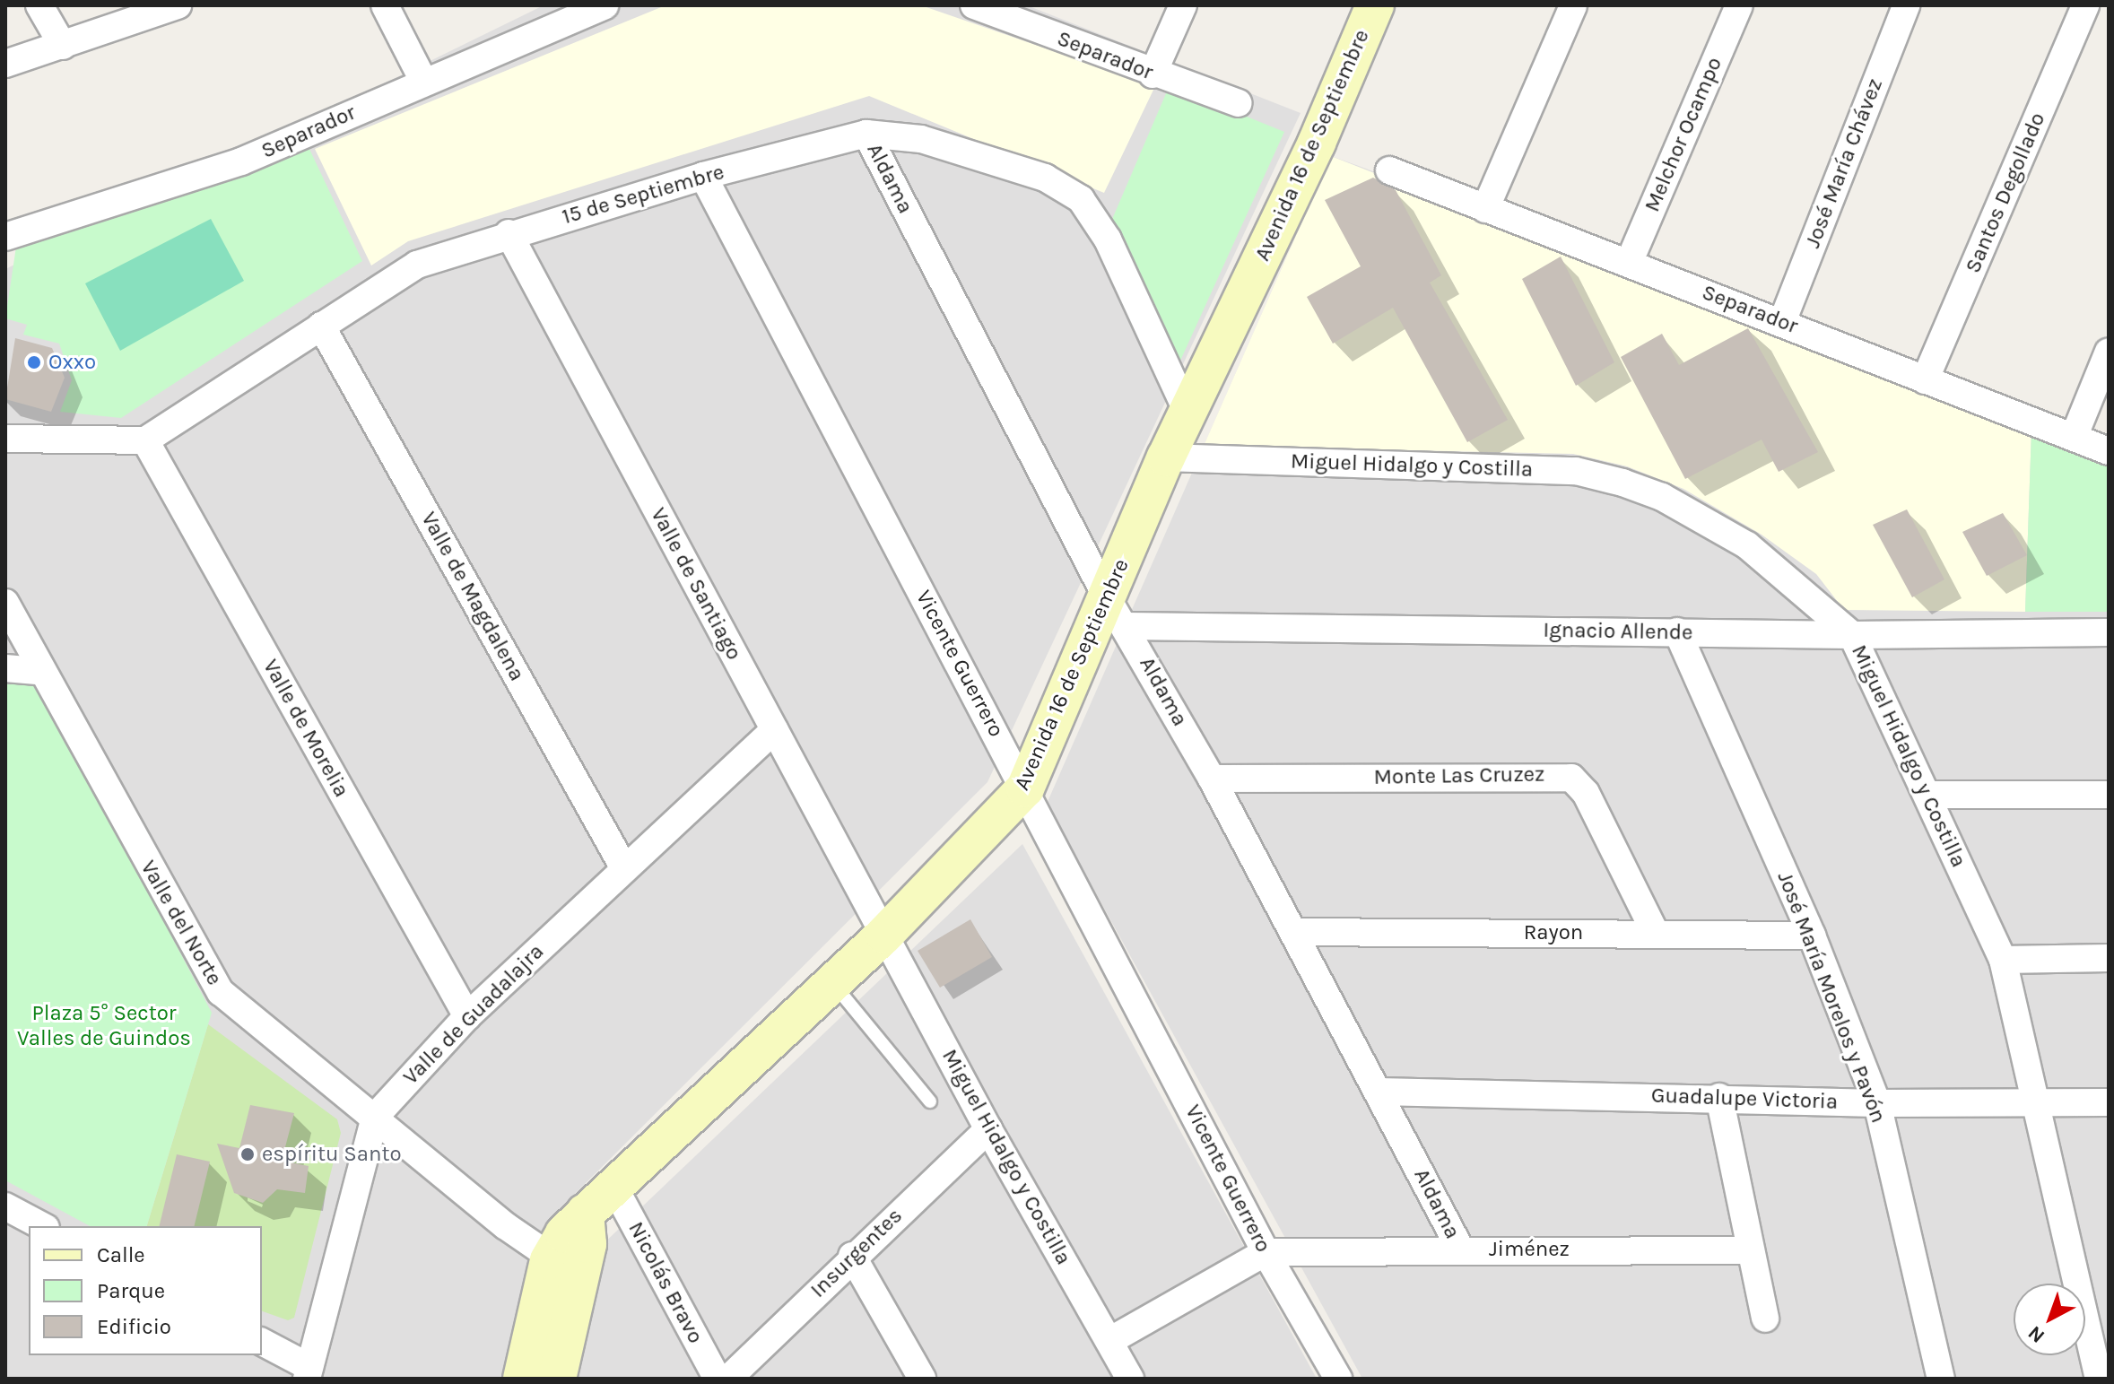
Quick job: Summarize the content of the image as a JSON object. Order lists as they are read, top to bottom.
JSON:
{
  "streets": {
    "street": [
      "Separador",
      "Melchor Ocampo",
      "Avenida 16 de Septiembre",
      "José María Chávez",
      "Aldama",
      "Santos Degollado",
      "15 de Septiembre",
      "Miguel Hidalgo y Costilla",
      "Valle de Santiago",
      "Valle de Magdalena",
      "Ignacio Allende",
      "Vicente Guerrero",
      "Valle de Morelia",
      "Monte Las Cruzez",
      "Valle del Norte",
      "Rayon",
      "José María Morelos y Pavón",
      "Valle de Guadalajra",
      "Guadalupe Victoria",
      "Jiménez",
      "Insurgentes",
      "Nicolás Bravo"
    ]
  },
  "crossings": [
    ["Separador", "Melchor Ocampo"],
    ["Separador", "José María Chávez"],
    ["Separador", "Santos Degollado"],
    ["Avenida 16 de Septiembre", "Aldama"],
    ["Avenida 16 de Septiembre", "15 de Septiembre"],
    ["Avenida 16 de Septiembre", "Miguel Hidalgo y Costilla"],
    ["Avenida 16 de Septiembre", "Valle de Santiago"],
    ["Avenida 16 de Septiembre", "Ignacio Allende"],
    ["Avenida 16 de Septiembre", "Vicente Guerrero"],
    ["Avenida 16 de Septiembre", "Valle del Norte"],
    ["Avenida 16 de Septiembre", "Nicolás Bravo"],
    ["Aldama", "15 de Septiembre"],
    ["Aldama", "Ignacio Allende"],
    ["Aldama", "Monte Las Cruzez"],
    ["Aldama", "Rayon"],
    ["Aldama", "Guadalupe Victoria"],
    ["Aldama", "Jiménez"],
    ["15 de Septiembre", "Valle de Santiago"],
    ["15 de Septiembre", "Valle de Magdalena"],
    ["15 de Septiembre", "Vicente Guerrero"],
    ["15 de Septiembre", "Valle de Morelia"],
    ["Miguel Hidalgo y Costilla", "Valle de Santiago"],
    ["Miguel Hidalgo y Costilla", "Ignacio Allende"],
    ["Miguel Hidalgo y Costilla", "Guadalupe Victoria"],
    ["Miguel Hidalgo y Costilla", "Insurgentes"],
    ["Valle de Santiago", "Valle de Guadalajra"],
    ["Valle de Magdalena", "Valle de Guadalajra"],
    ["Ignacio Allende", "José María Morelos y Pavón"],
    ["Vicente Guerrero", "Jiménez"],
    ["Valle de Morelia", "Valle de Guadalajra"],
    ["Monte Las Cruzez", "Rayon"],
    ["Valle del Norte", "Valle de Guadalajra"],
    ["Rayon", "José María Morelos y Pavón"],
    ["José María Morelos y Pavón", "Guadalupe Victoria"]
  ],
  "parks": ["Plaza 5° Sector Valles de Guindos"],
  "places": ["Oxxo", "espíritu Santo"],
  "legend": ["Calle", "Parque", "Edificio"],
  "north": "bottom left"
}
